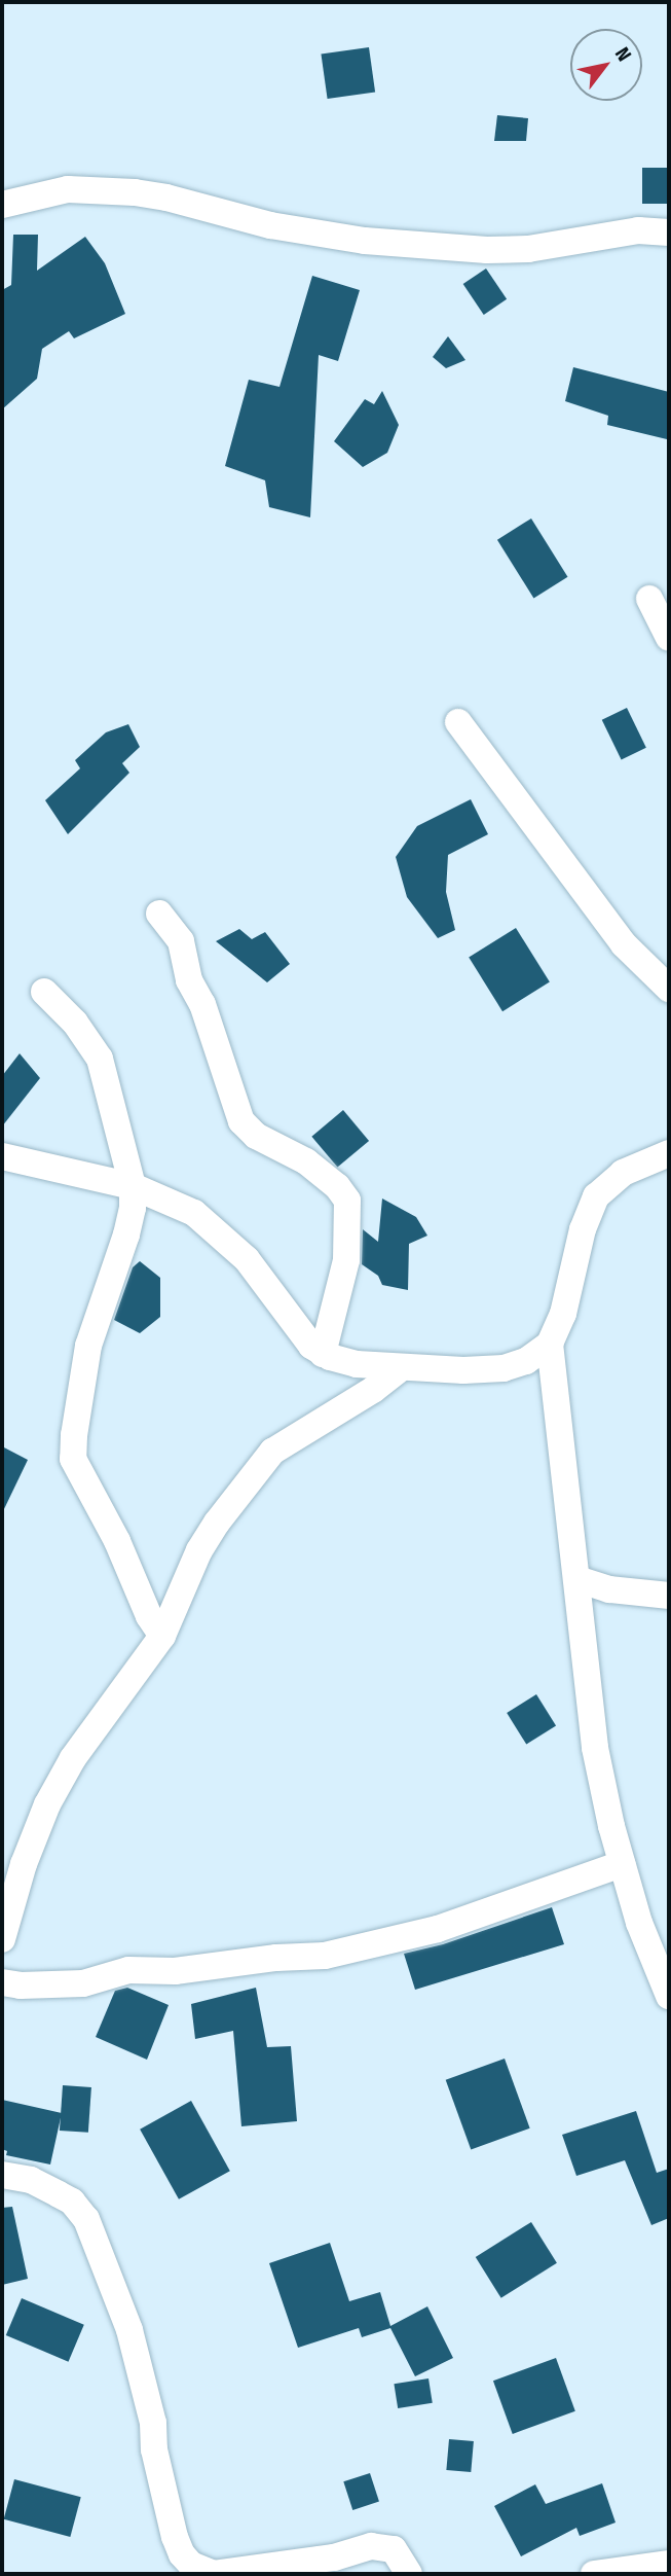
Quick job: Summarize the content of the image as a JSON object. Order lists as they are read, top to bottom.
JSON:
{
  "north": "top right"
}
